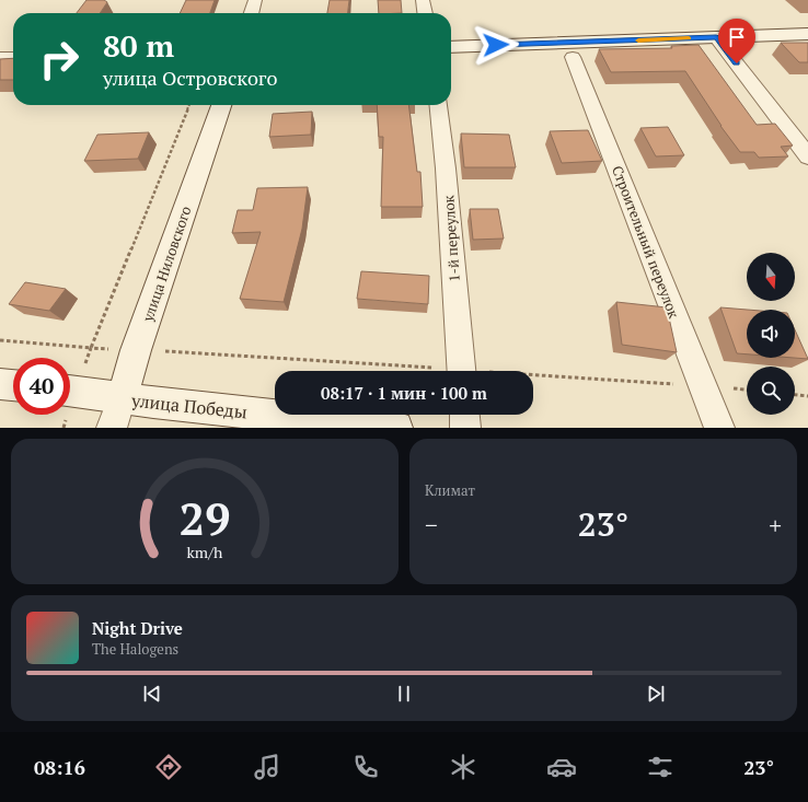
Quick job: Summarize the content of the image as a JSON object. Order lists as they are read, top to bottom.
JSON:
{
  "streets": {
    "street": [
      "1-й переулок",
      "Строительный переулок",
      "улица Ниловского",
      "улица Победы"
    ]
  },
  "crossings": [
    ["улица Ниловского", "улица Победы"]
  ],
  "north": "bottom",
  "page": {
    "turn": ["80 m", "улица Островского"],
    "limit": "40",
    "trip": "08:17 · 1 мин · 100 m",
    "tile": "Климат",
    "heat": ["−", "23°", "+"],
    "song": ["Night Drive", "The Halogens"],
    "tabs": ["08:16", "23°"],
    "gauge": ["29", "km/h"]
  }
}
